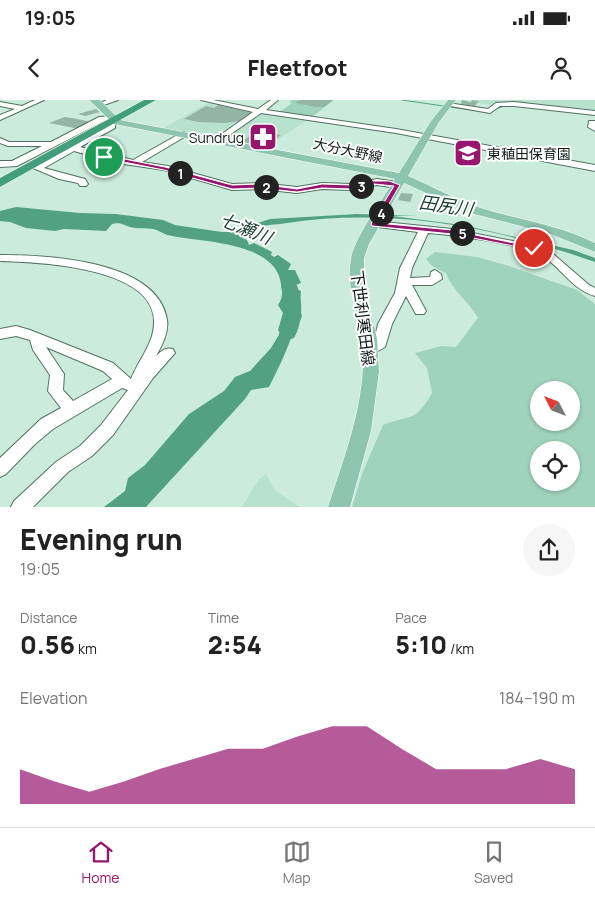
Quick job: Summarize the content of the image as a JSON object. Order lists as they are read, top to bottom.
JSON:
{
  "streets": {
    "main road": ["大分大野線", "下世利寒田線"]
  },
  "crossings": [
    ["大分大野線", "下世利寒田線"]
  ],
  "water": ["田尻川", "七瀬川"],
  "places": {
    "pharmacy": ["Sundrug"],
    "school or university": ["東稙田保育園"]
  },
  "north": "top left",
  "page": {
    "status": "19:05",
    "header": "Fleetfoot",
    "pins": [
      "1",
      "3",
      "2",
      "4",
      "5"
    ],
    "heading": ["Evening run", "19:05"],
    "stats": [
      ["Distance", "0.56 km"],
      ["Time", "2:54"],
      ["Pace", "5:10 /km"]
    ],
    "chart": ["Elevation", "184–190 m"],
    "tabs": ["Home", "Map", "Saved"]
  }
}
